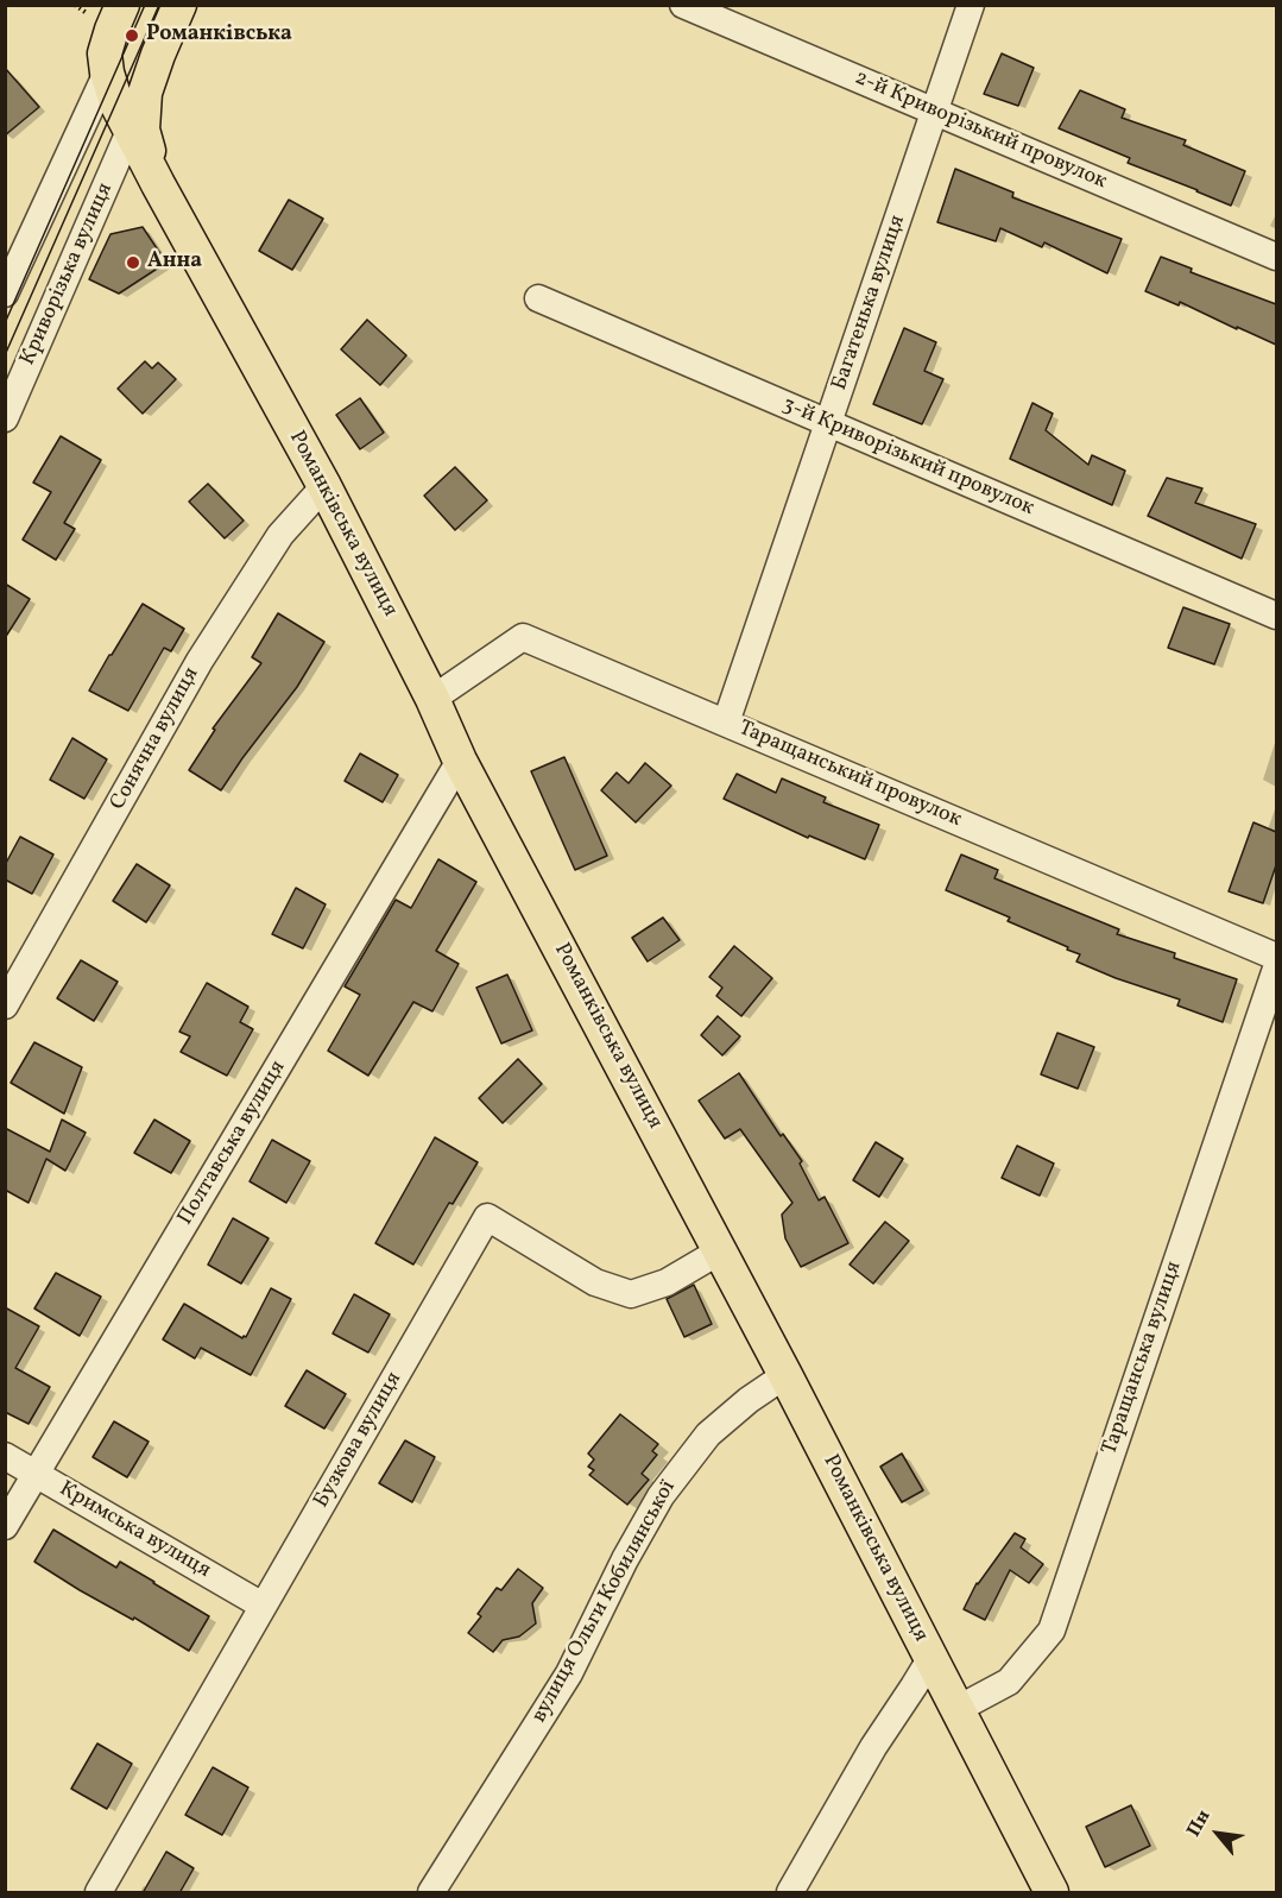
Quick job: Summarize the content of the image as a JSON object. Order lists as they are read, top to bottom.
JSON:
{
  "streets": {
    "main road": ["Криворізька вулиця", "Романківська вулиця"],
    "street": [
      "2-й Криворізький провулок",
      "Багатенька вулиця",
      "3-й Криворізький провулок",
      "Сонячна вулиця",
      "Таращанський провулок",
      "Полтавська вулиця",
      "Таращанська вулиця",
      "Бузкова вулиця",
      "Кримська вулиця",
      "вулиця Ольги Кобилянської"
    ]
  },
  "crossings": [
    ["2-й Криворізький провулок", "Багатенька вулиця"],
    ["Криворізька вулиця", "Романківська вулиця"],
    ["Багатенька вулиця", "3-й Криворізький провулок"],
    ["Багатенька вулиця", "Таращанський провулок"],
    ["Романківська вулиця", "Сонячна вулиця"],
    ["Романківська вулиця", "Таращанський провулок"],
    ["Романківська вулиця", "Полтавська вулиця"],
    ["Романківська вулиця", "Таращанська вулиця"],
    ["Романківська вулиця", "Бузкова вулиця"],
    ["Романківська вулиця", "вулиця Ольги Кобилянської"],
    ["Полтавська вулиця", "Кримська вулиця"],
    ["Бузкова вулиця", "Кримська вулиця"]
  ],
  "places": ["Романківська", "Анна"],
  "north": "top left"
}
